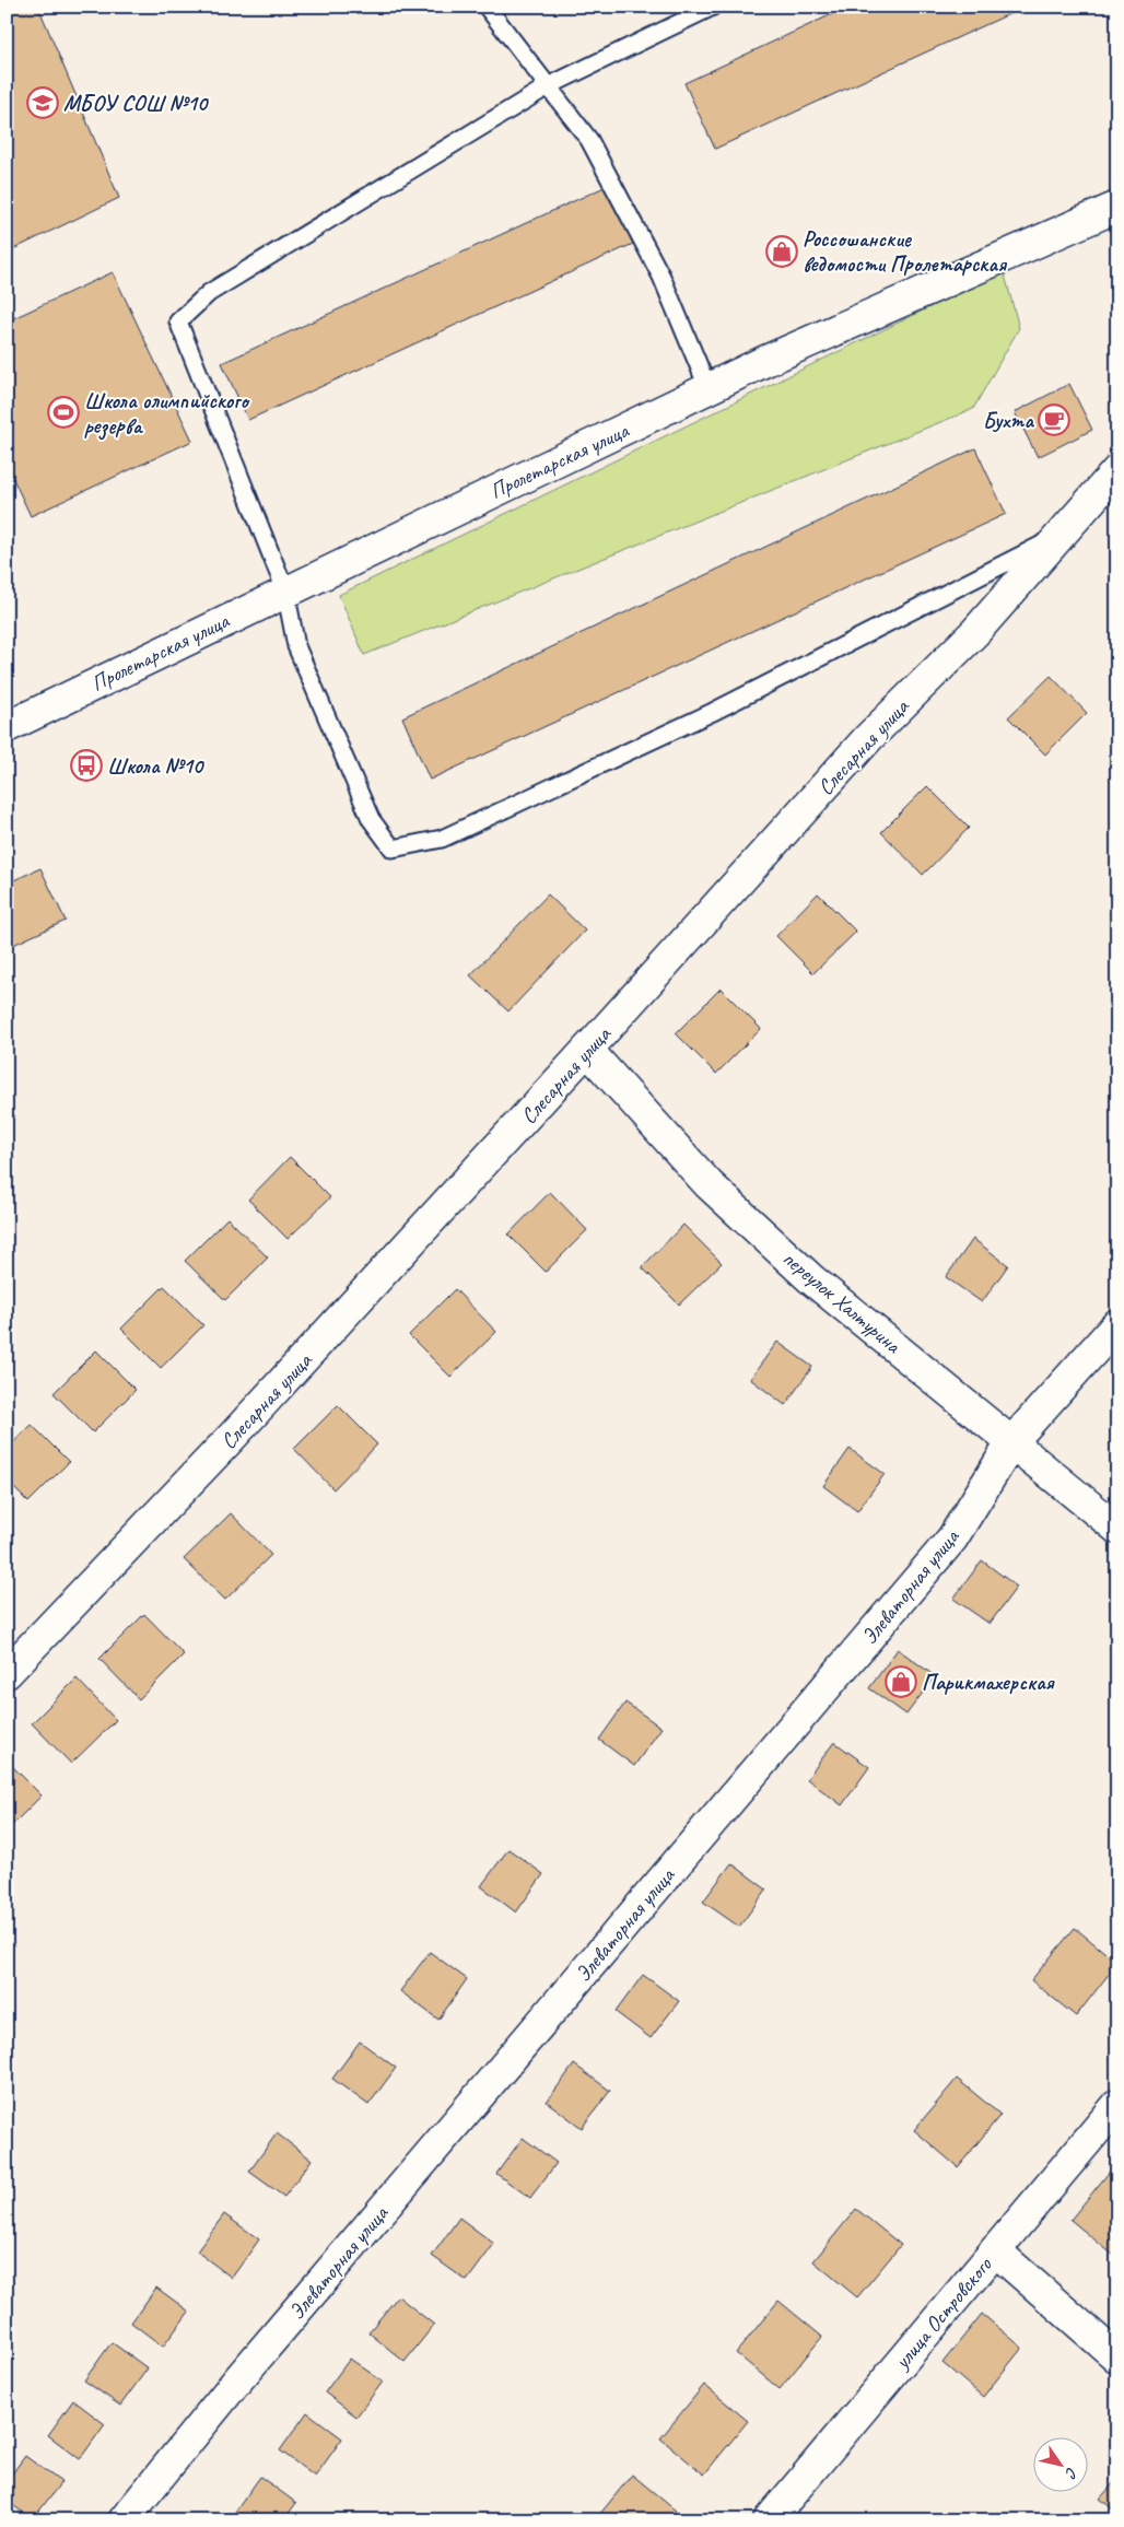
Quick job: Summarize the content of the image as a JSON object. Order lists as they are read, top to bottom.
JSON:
{
  "streets": {
    "street": [
      "Пролетарская улица",
      "Слесарная улица",
      "переулок Халтурина",
      "Элеваторная улица",
      "улица Островского"
    ]
  },
  "crossings": [
    ["Слесарная улица", "переулок Халтурина"],
    ["переулок Халтурина", "Элеваторная улица"]
  ],
  "places": {
    "school or university": ["МБОУ СОШ №10"],
    "shop": ["Россошанские ведомости Пролетарская", "Парикмахерская"],
    "sports": ["Школа олимпийского резерва"],
    "cafe": ["Бухта"],
    "bus stop": ["Школа №10"]
  },
  "north": "bottom right"
}
